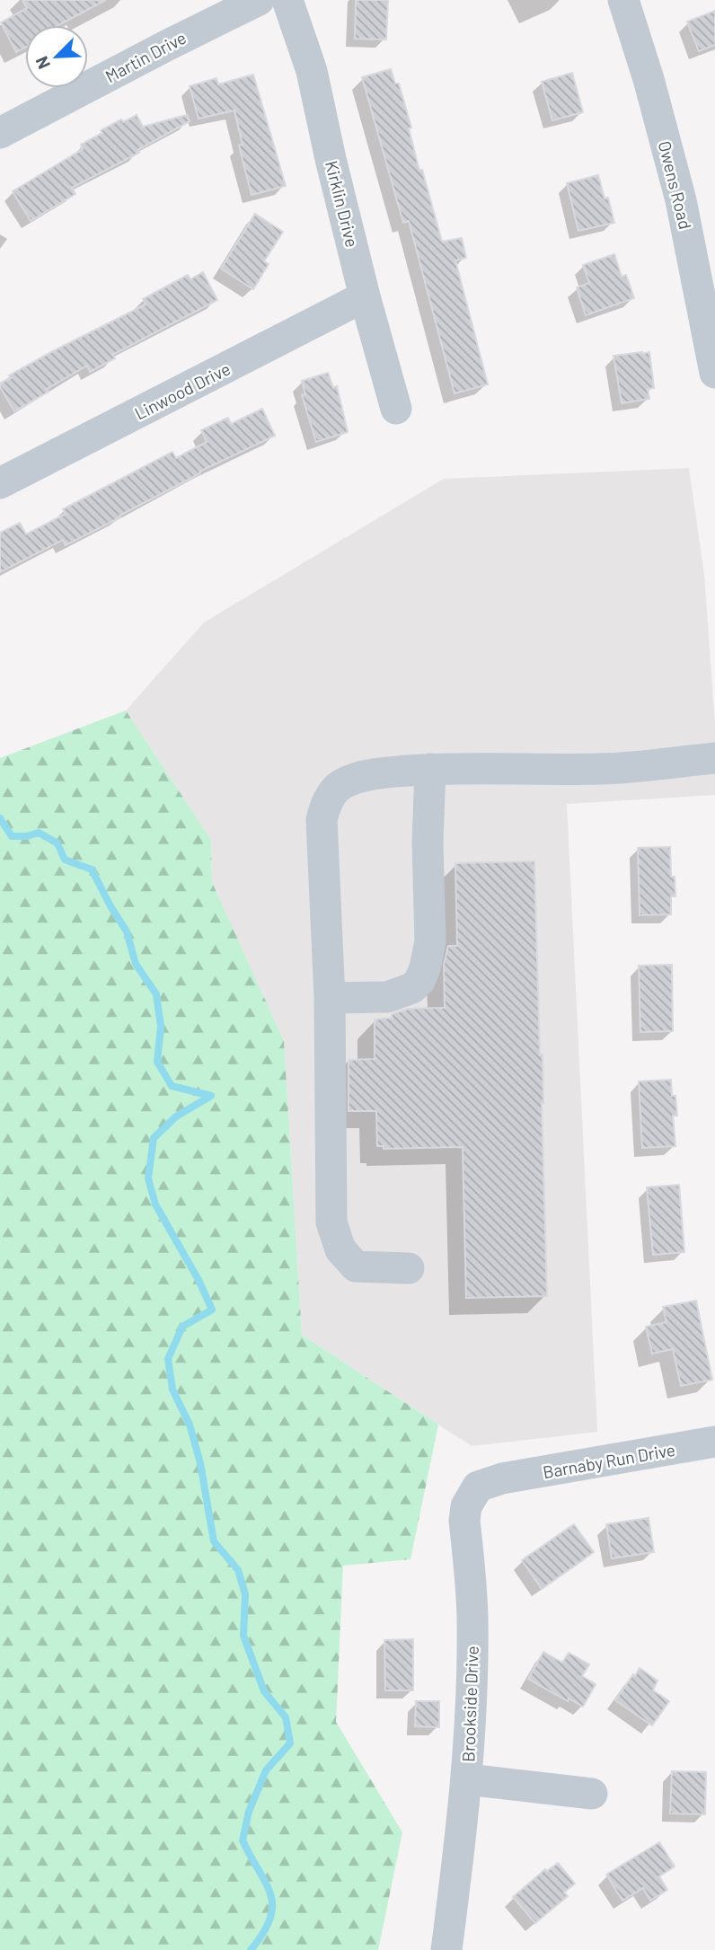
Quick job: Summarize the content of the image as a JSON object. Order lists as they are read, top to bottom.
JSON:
{
  "streets": {
    "street": [
      "Martin Drive",
      "Owens Road",
      "Kirklin Drive",
      "Linwood Drive",
      "Barnaby Run Drive",
      "Brookside Drive"
    ]
  },
  "crossings": [
    ["Kirklin Drive", "Linwood Drive"],
    ["Barnaby Run Drive", "Brookside Drive"]
  ],
  "north": "bottom left"
}
